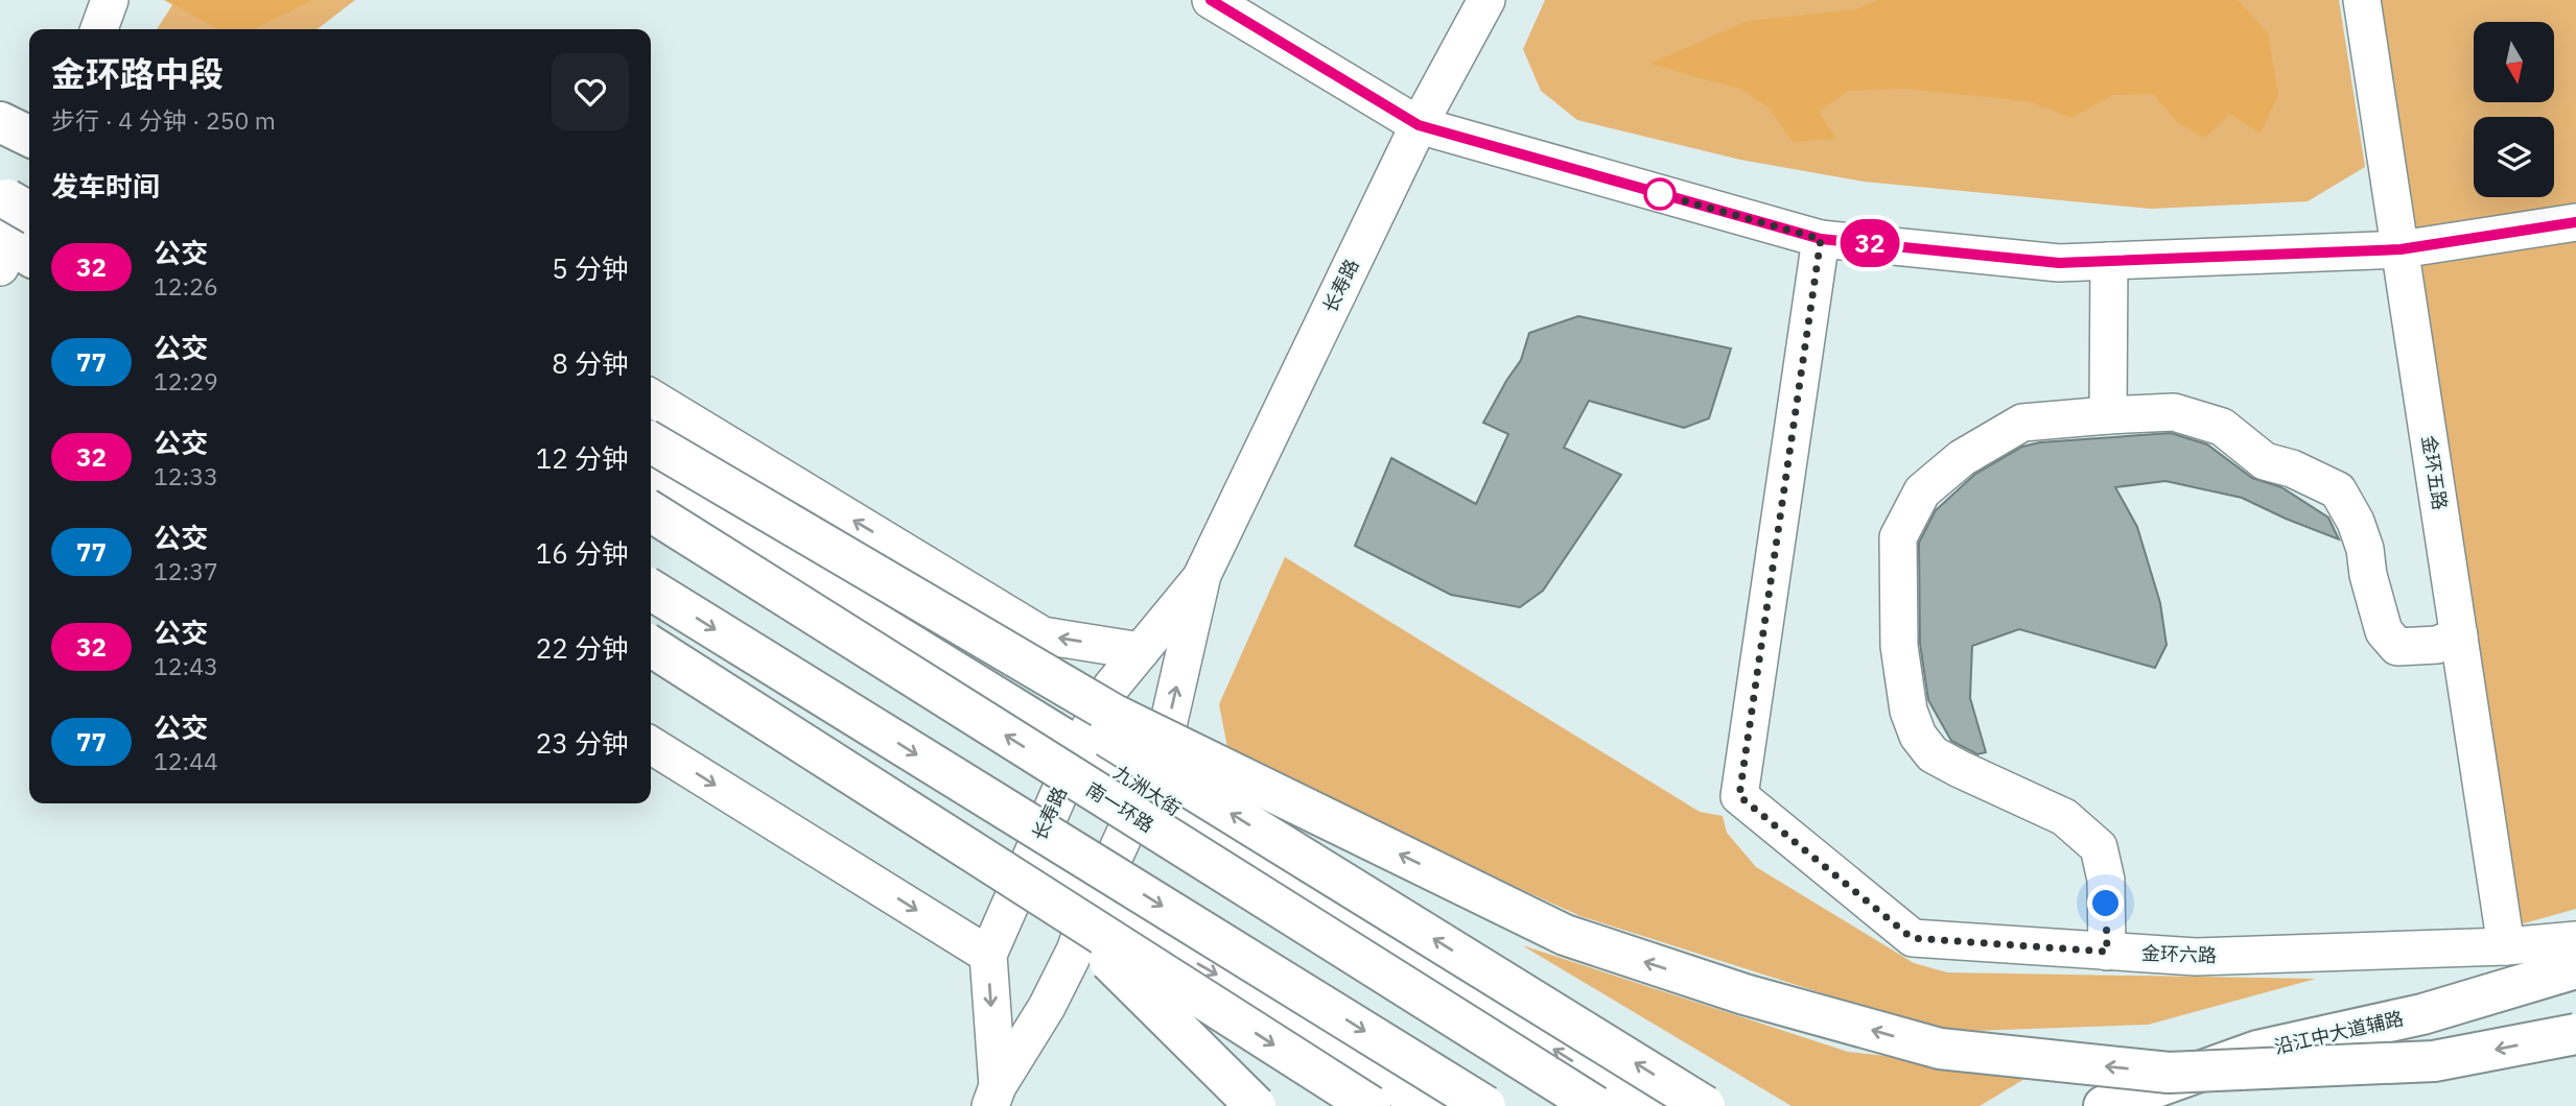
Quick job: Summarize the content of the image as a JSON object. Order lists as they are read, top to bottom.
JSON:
{
  "streets": {
    "main road": ["九洲大街", "南一环路", "沿江中大道辅路"],
    "street": ["长寿路", "金环五路", "金环六路"]
  },
  "crossings": [
    ["长寿路", "九洲大街"],
    ["金环五路", "金环六路"]
  ],
  "lines": ["bus line 32"],
  "north": "bottom",
  "page": {
    "on_map": "32",
    "heading": [
      ["金环路中段", "步行 · 4 分钟 · 250 m"],
      "发车时间"
    ],
    "list": [
      {
        "mark": "32",
        "name": "公交",
        "note": "12:26",
        "value": "5 分钟"
      },
      {
        "mark": "77",
        "name": "公交",
        "note": "12:29",
        "value": "8 分钟"
      },
      {
        "mark": "32",
        "name": "公交",
        "note": "12:33",
        "value": "12 分钟"
      },
      {
        "mark": "77",
        "name": "公交",
        "note": "12:37",
        "value": "16 分钟"
      },
      {
        "mark": "32",
        "name": "公交",
        "note": "12:43",
        "value": "22 分钟"
      },
      {
        "mark": "77",
        "name": "公交",
        "note": "12:44",
        "value": "23 分钟"
      }
    ]
  }
}
